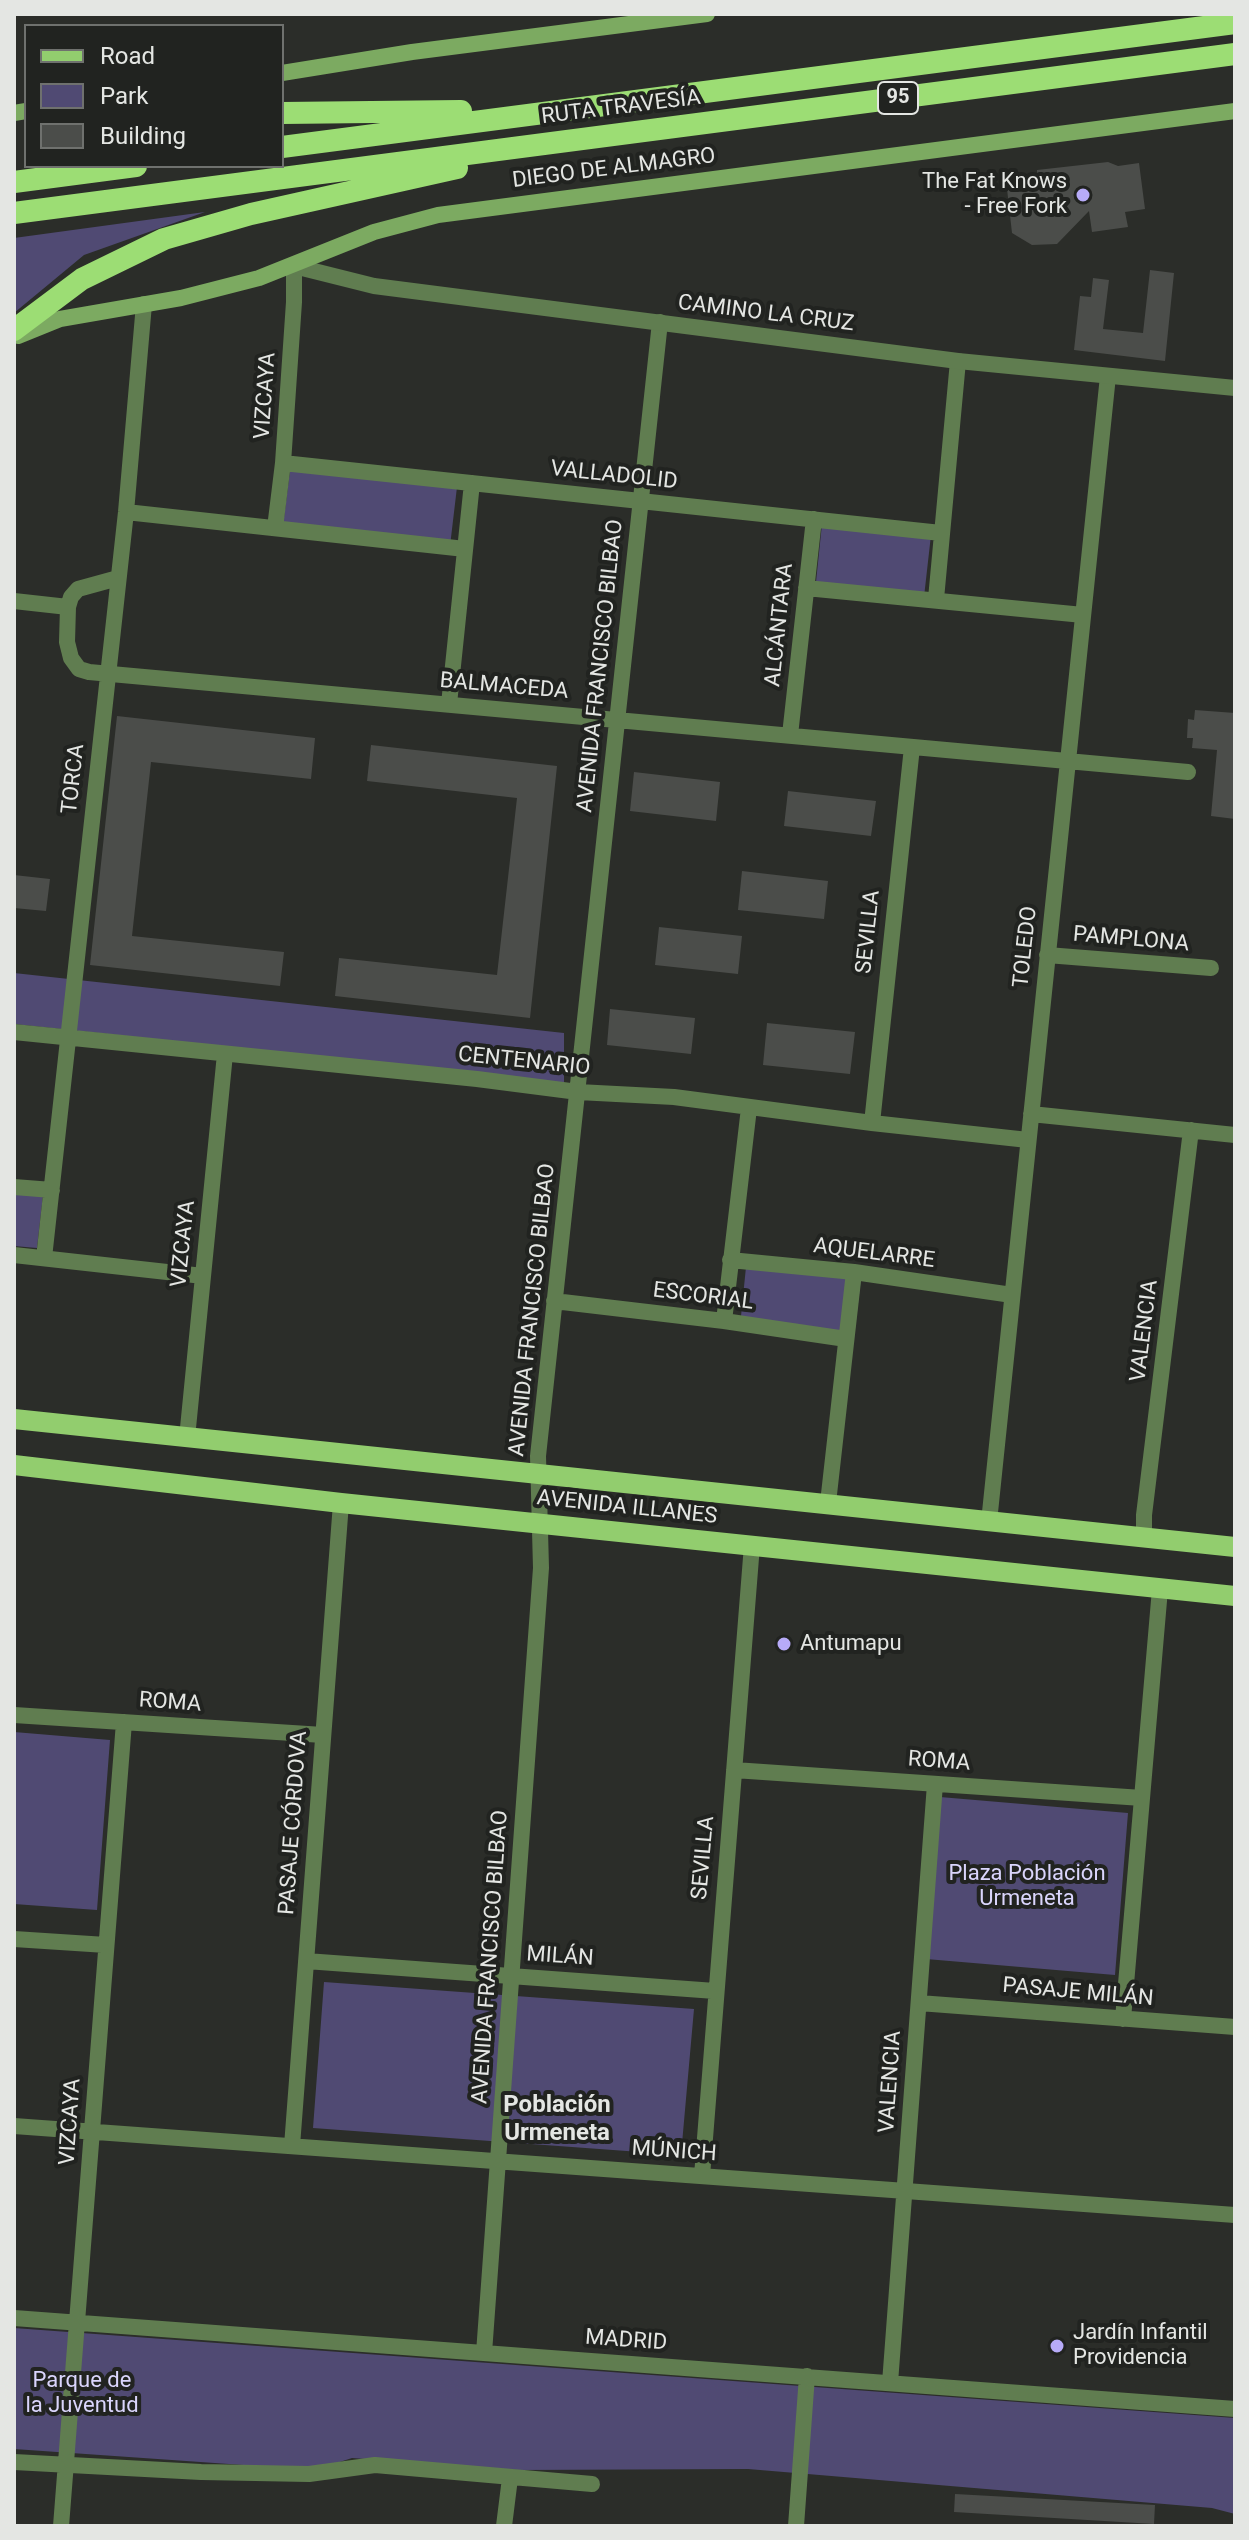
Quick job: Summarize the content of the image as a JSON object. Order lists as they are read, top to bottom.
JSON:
{
  "streets": {
    "highway": ["95", "RUTA TRAVESÍA"],
    "main road": ["DIEGO DE ALMAGRO", "AVENIDA ILLANES"],
    "street": [
      "CAMINO LA CRUZ",
      "VIZCAYA",
      "VALLADOLID",
      "ALCÁNTARA",
      "AVENIDA FRANCISCO BILBAO",
      "BALMACEDA",
      "TORCA",
      "SEVILLA",
      "PAMPLONA",
      "TOLEDO",
      "CENTENARIO",
      "AQUELARRE",
      "ESCORIAL",
      "VALENCIA",
      "ROMA",
      "PASAJE CÓRDOVA",
      "MILÁN",
      "PASAJE MILÁN",
      "MÚNICH",
      "MADRID"
    ]
  },
  "crossings": [
    ["DIEGO DE ALMAGRO", "CAMINO LA CRUZ"],
    ["DIEGO DE ALMAGRO", "VIZCAYA"],
    ["DIEGO DE ALMAGRO", "TORCA"],
    ["CAMINO LA CRUZ", "VIZCAYA"],
    ["CAMINO LA CRUZ", "AVENIDA FRANCISCO BILBAO"],
    ["CAMINO LA CRUZ", "TOLEDO"],
    ["VIZCAYA", "VALLADOLID"],
    ["VIZCAYA", "CENTENARIO"],
    ["VIZCAYA", "AVENIDA ILLANES"],
    ["VIZCAYA", "ROMA"],
    ["VIZCAYA", "MÚNICH"],
    ["VIZCAYA", "MADRID"],
    ["VALLADOLID", "ALCÁNTARA"],
    ["VALLADOLID", "AVENIDA FRANCISCO BILBAO"],
    ["ALCÁNTARA", "BALMACEDA"],
    ["AVENIDA FRANCISCO BILBAO", "BALMACEDA"],
    ["AVENIDA FRANCISCO BILBAO", "CENTENARIO"],
    ["AVENIDA FRANCISCO BILBAO", "ESCORIAL"],
    ["AVENIDA FRANCISCO BILBAO", "AVENIDA ILLANES"],
    ["AVENIDA FRANCISCO BILBAO", "MILÁN"],
    ["AVENIDA FRANCISCO BILBAO", "MÚNICH"],
    ["AVENIDA FRANCISCO BILBAO", "MADRID"],
    ["BALMACEDA", "TORCA"],
    ["BALMACEDA", "SEVILLA"],
    ["BALMACEDA", "TOLEDO"],
    ["TORCA", "CENTENARIO"],
    ["SEVILLA", "CENTENARIO"],
    ["SEVILLA", "AVENIDA ILLANES"],
    ["SEVILLA", "ROMA"],
    ["SEVILLA", "MILÁN"],
    ["SEVILLA", "MÚNICH"],
    ["PAMPLONA", "TOLEDO"],
    ["TOLEDO", "CENTENARIO"],
    ["TOLEDO", "AQUELARRE"],
    ["TOLEDO", "AVENIDA ILLANES"],
    ["VALENCIA", "AVENIDA ILLANES"],
    ["VALENCIA", "ROMA"],
    ["VALENCIA", "PASAJE MILÁN"],
    ["VALENCIA", "MÚNICH"],
    ["VALENCIA", "MADRID"],
    ["AVENIDA ILLANES", "PASAJE CÓRDOVA"],
    ["ROMA", "PASAJE CÓRDOVA"],
    ["PASAJE CÓRDOVA", "MILÁN"],
    ["PASAJE CÓRDOVA", "MÚNICH"]
  ],
  "districts": ["Población Urmeneta"],
  "parks": ["Plaza Población Urmeneta", "Parque de la Juventud"],
  "places": ["The Fat Knows - Free Fork", "Antumapu", "Jardín Infantil Providencia"],
  "legend": ["Road", "Park", "Building"]
}
